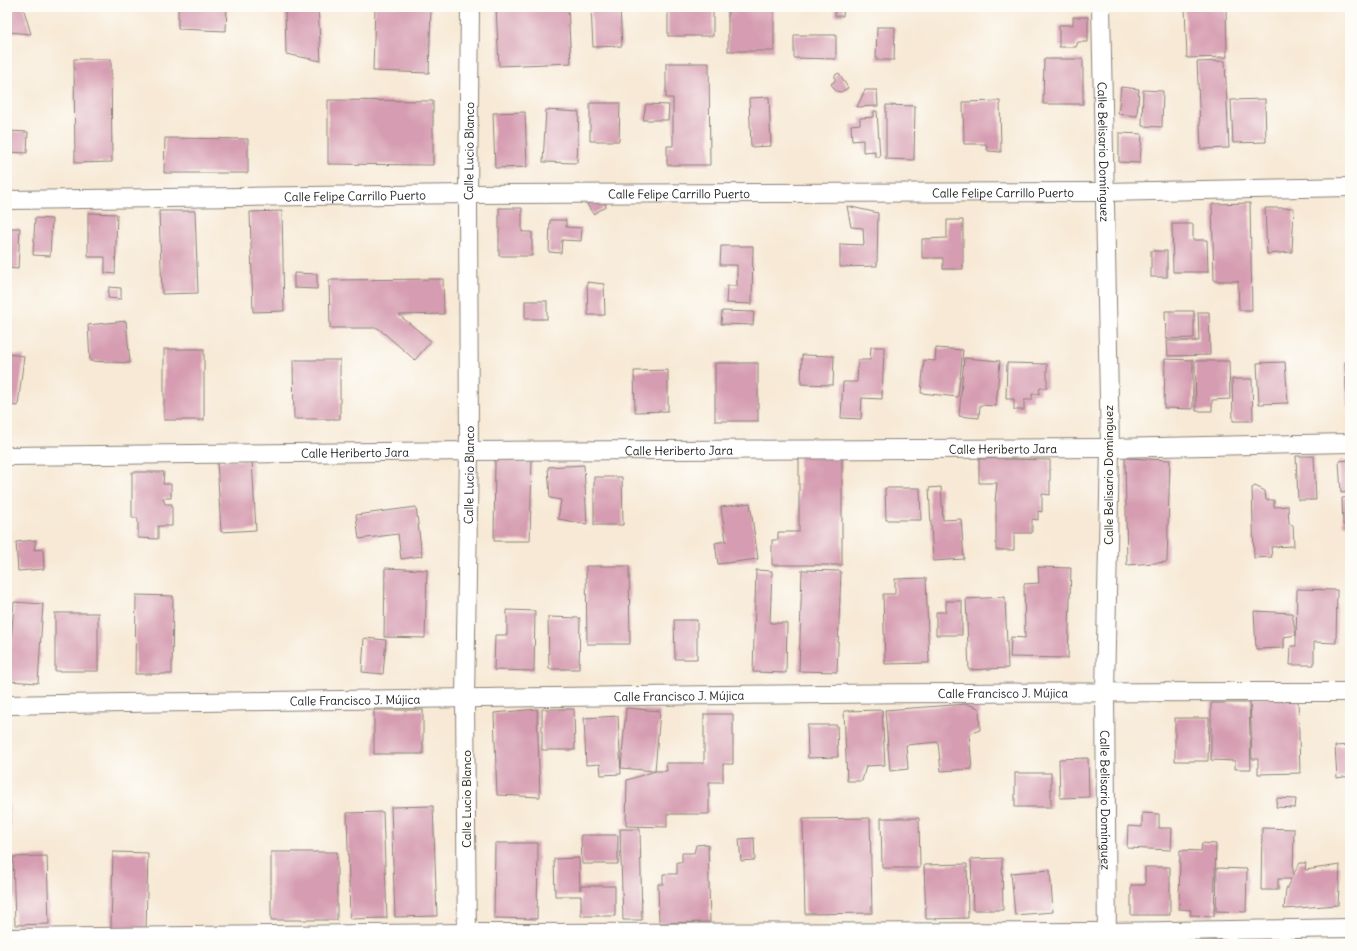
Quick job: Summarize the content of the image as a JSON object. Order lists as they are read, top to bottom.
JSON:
{
  "streets": {
    "street": [
      "Calle Lucio Blanco",
      "Calle Belisario Domínguez",
      "Calle Felipe Carrillo Puerto",
      "Calle Heriberto Jara",
      "Calle Francisco J. Mújica"
    ]
  },
  "crossings": [
    ["Calle Lucio Blanco", "Calle Felipe Carrillo Puerto"],
    ["Calle Lucio Blanco", "Calle Heriberto Jara"],
    ["Calle Lucio Blanco", "Calle Francisco J. Mújica"],
    ["Calle Belisario Domínguez", "Calle Felipe Carrillo Puerto"],
    ["Calle Belisario Domínguez", "Calle Heriberto Jara"],
    ["Calle Belisario Domínguez", "Calle Francisco J. Mújica"]
  ]
}
